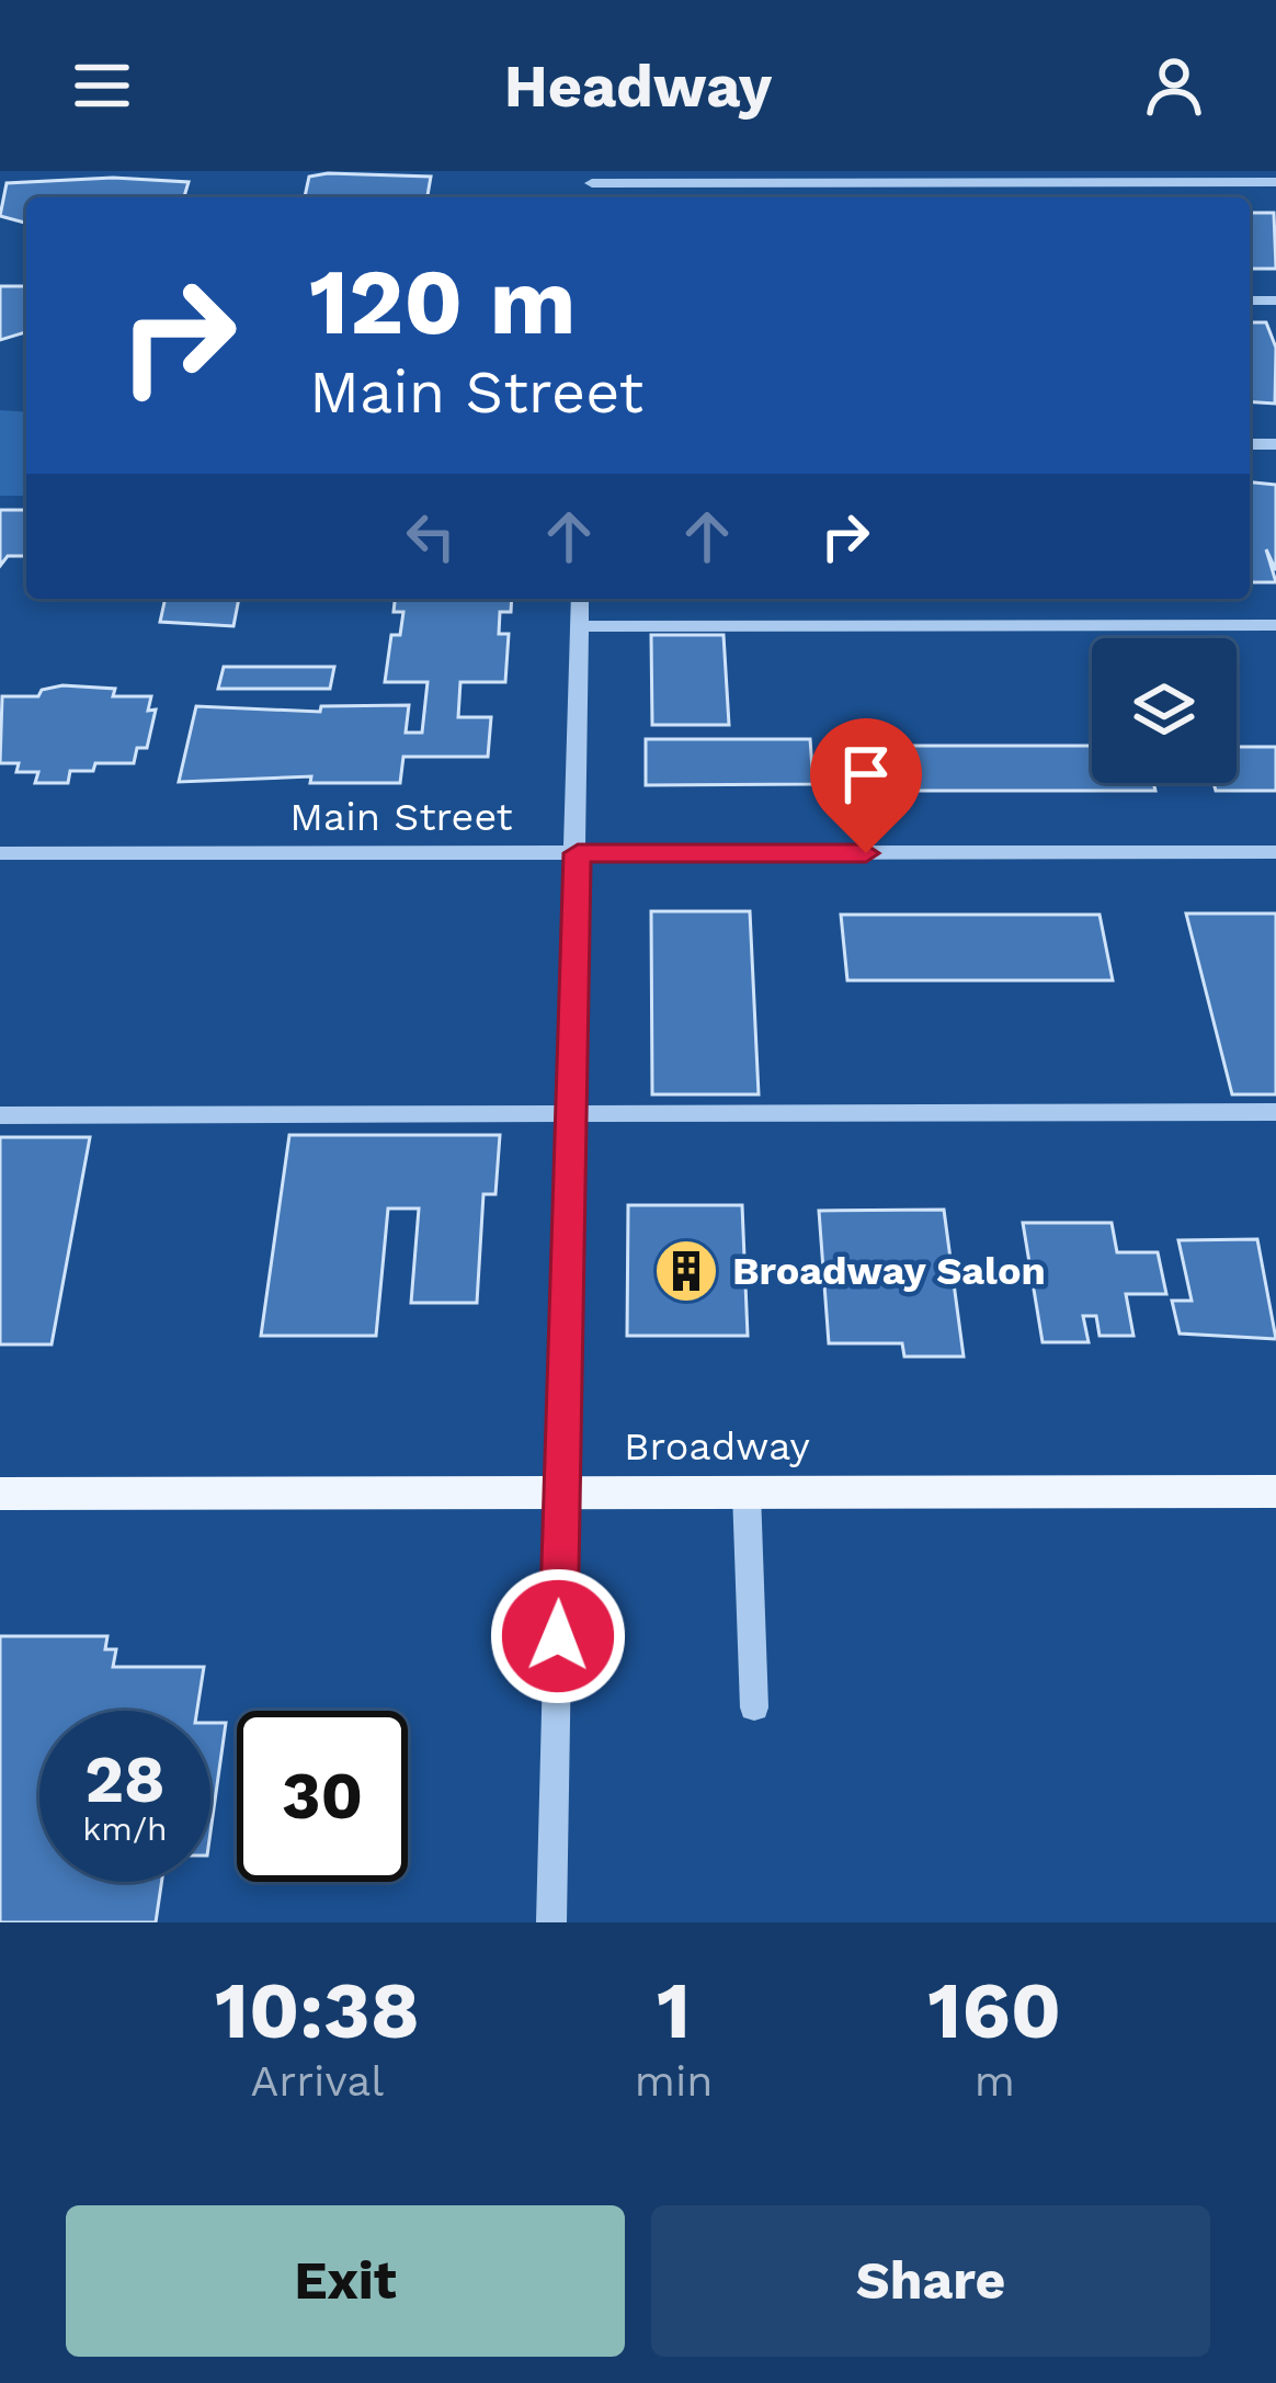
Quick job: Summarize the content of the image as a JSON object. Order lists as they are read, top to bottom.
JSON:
{
  "streets": {
    "main road": ["Broadway"],
    "street": ["Main Street"]
  },
  "places": {
    "building": ["Broadway Salon"]
  },
  "page": {
    "header": "Headway",
    "turn": ["120 m", "Main Street"],
    "speed": "28 km/h",
    "limit": "30",
    "eta": [
      "10:38",
      "Arrival",
      "1",
      "min",
      "160",
      "m"
    ],
    "buttons": ["Exit", "Share"]
  }
}
